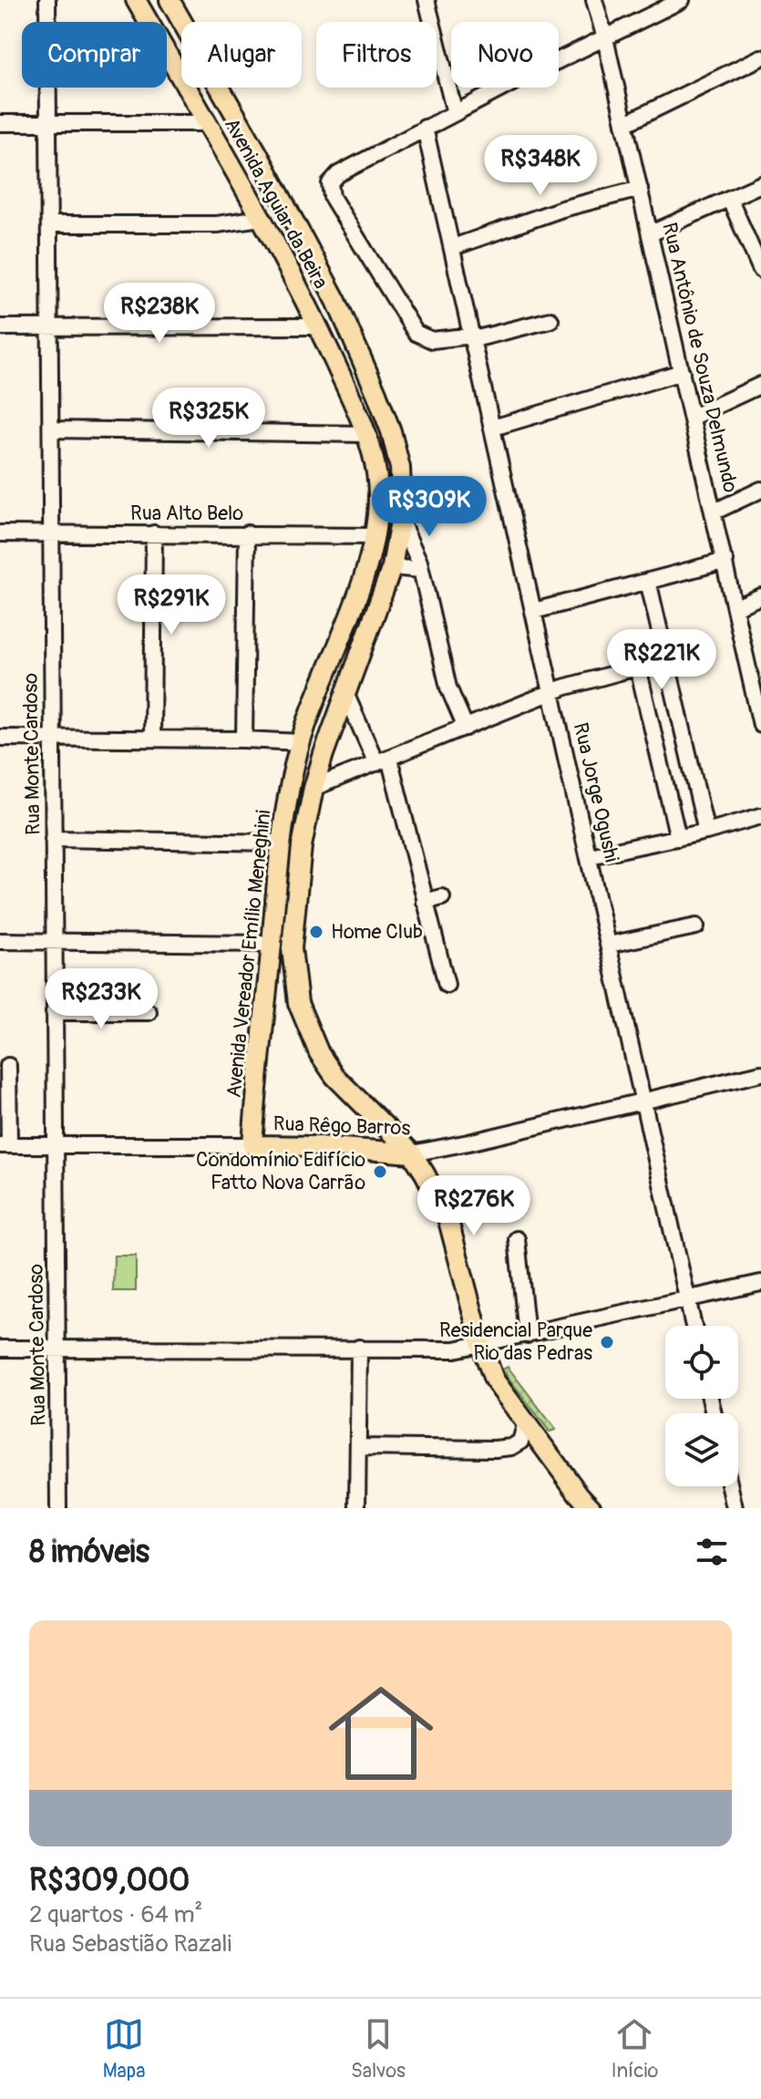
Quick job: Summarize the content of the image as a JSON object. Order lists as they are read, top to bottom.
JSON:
{
  "streets": {
    "main road": ["Avenida Aguiar da Beira", "Avenida Vereador Emílio Meneghini", "Rua Rêgo Barros"],
    "street": [
      "Rua Antônio de Souza Delmundo",
      "Rua Alto Belo",
      "Rua Monte Cardoso",
      "Rua Jorge Ogushi"
    ]
  },
  "crossings": [
    ["Avenida Aguiar da Beira", "Avenida Vereador Emílio Meneghini"],
    ["Rua Alto Belo", "Rua Monte Cardoso"],
    ["Rua Alto Belo", "Avenida Vereador Emílio Meneghini"],
    ["Rua Monte Cardoso", "Rua Rêgo Barros"],
    ["Rua Jorge Ogushi", "Rua Rêgo Barros"],
    ["Avenida Vereador Emílio Meneghini", "Rua Rêgo Barros"]
  ],
  "places": ["Home Club", "Condomínio Edifício Fatto Nova Carrão", "Residencial Parque Rio das Pedras"],
  "page": {
    "chip": [
      "Comprar",
      "Alugar",
      "Filtros",
      "Novo"
    ],
    "price": [
      "R$348K",
      "R$238K",
      "R$325K",
      "R$309K",
      "R$291K",
      "R$221K",
      "R$233K",
      "R$276K"
    ],
    "heading": "8 imóveis",
    "list": [
      {
        "name": "R$309,000",
        "note": "2 quartos · 64 m² · Rua Sebastião Razali"
      }
    ],
    "tabs": ["Mapa", "Salvos", "Início"]
  }
}
